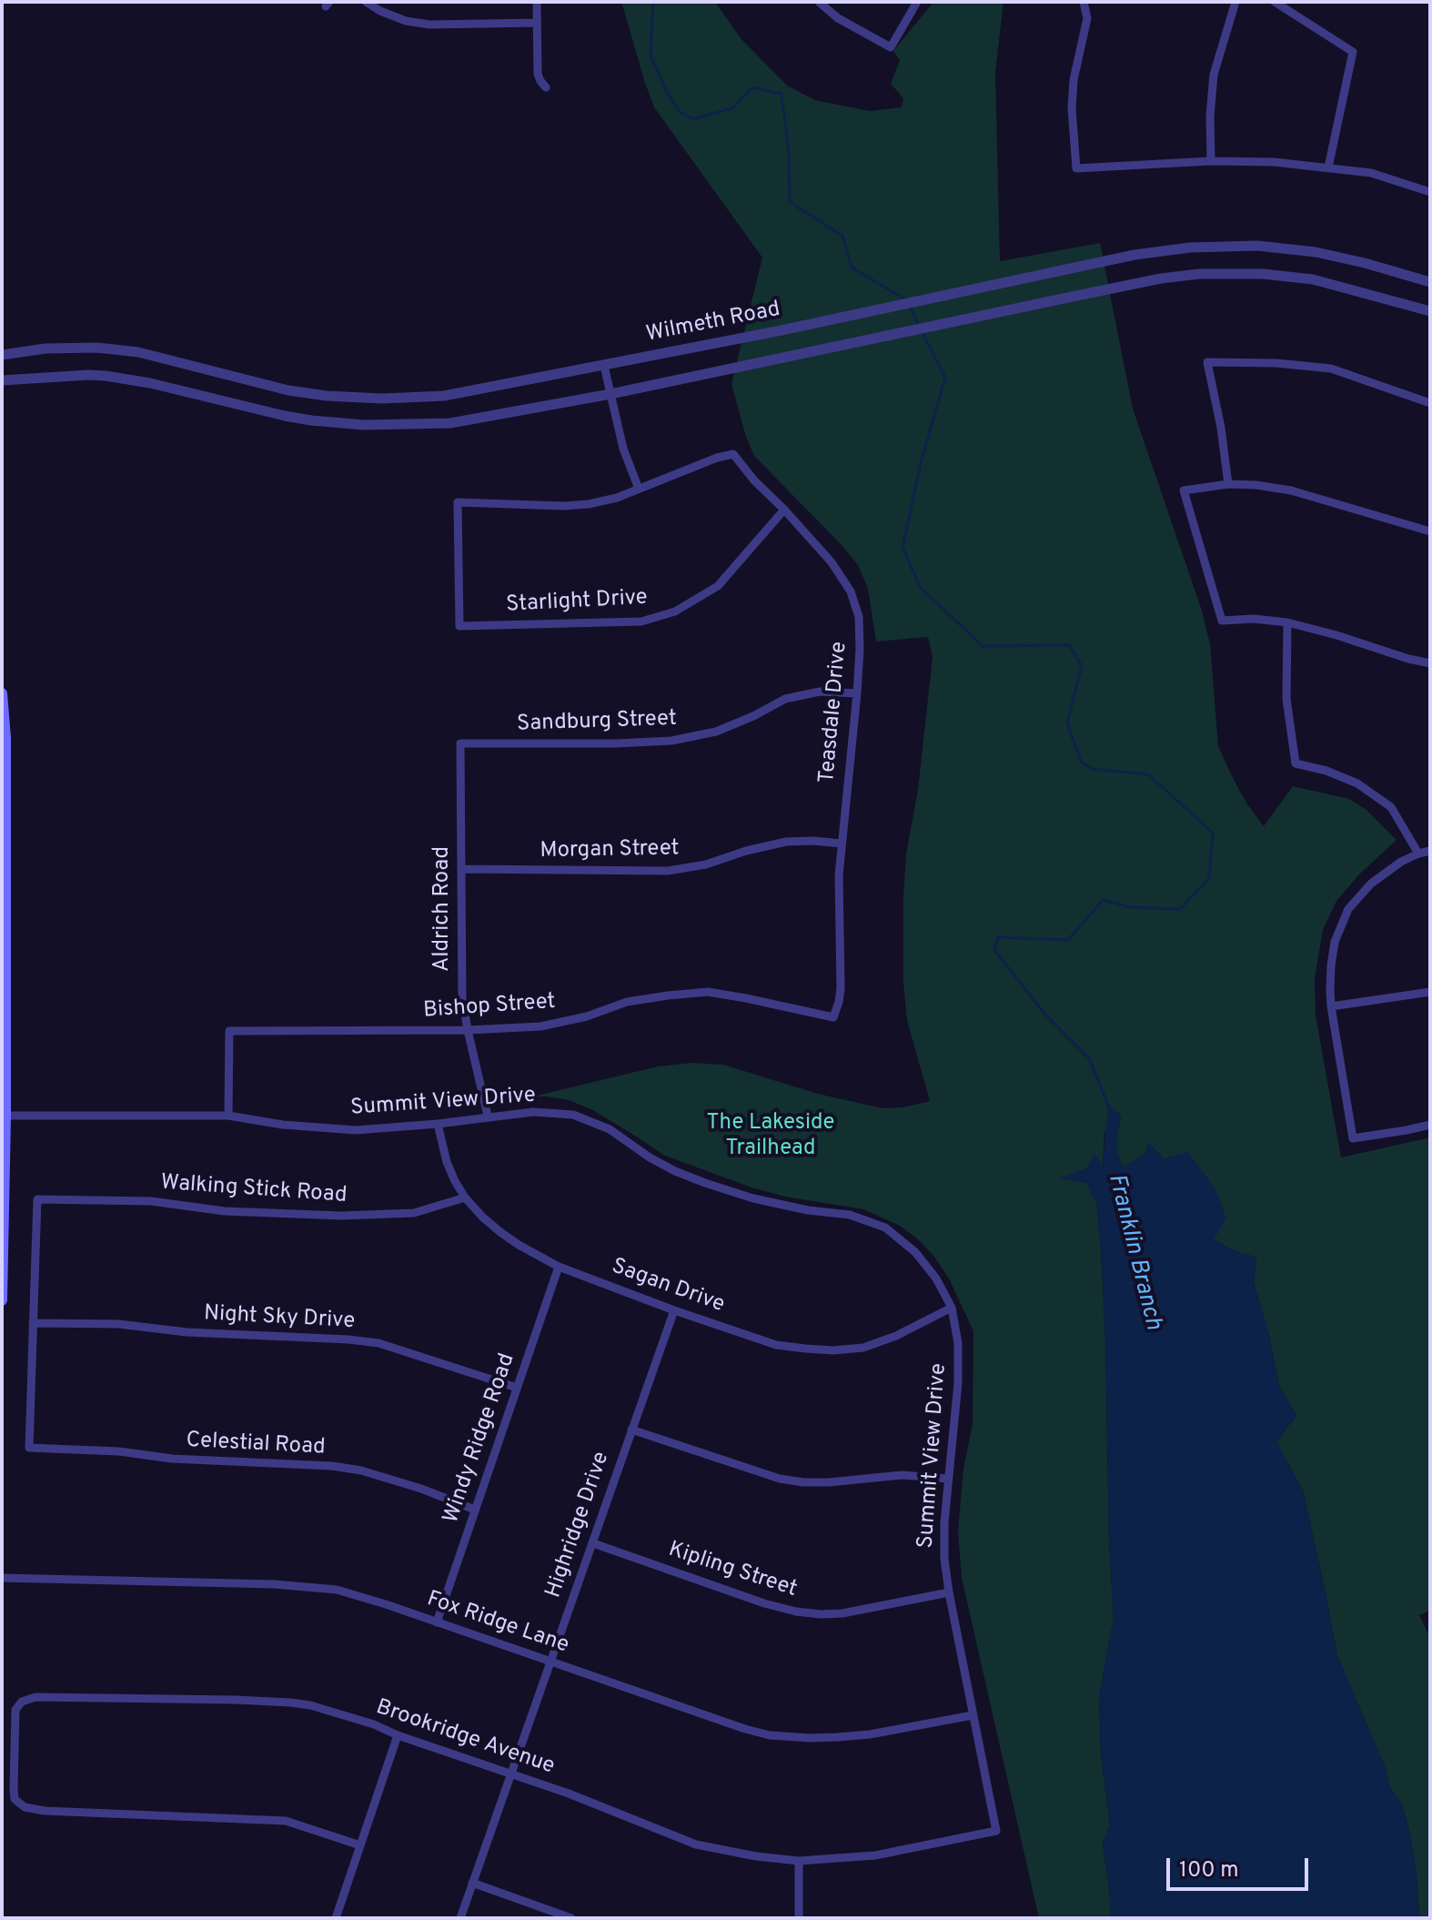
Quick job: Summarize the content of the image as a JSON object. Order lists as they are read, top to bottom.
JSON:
{
  "streets": {
    "street": [
      "Wilmeth Road",
      "Starlight Drive",
      "Teasdale Drive",
      "Sandburg Street",
      "Morgan Street",
      "Aldrich Road",
      "Bishop Street",
      "Summit View Drive",
      "Walking Stick Road",
      "Sagan Drive",
      "Night Sky Drive",
      "Windy Ridge Road",
      "Celestial Road",
      "Highridge Drive",
      "Kipling Street",
      "Fox Ridge Lane",
      "Brookridge Avenue"
    ]
  },
  "crossings": [
    ["Starlight Drive", "Teasdale Drive"],
    ["Teasdale Drive", "Sandburg Street"],
    ["Teasdale Drive", "Morgan Street"],
    ["Teasdale Drive", "Bishop Street"],
    ["Sandburg Street", "Aldrich Road"],
    ["Morgan Street", "Aldrich Road"],
    ["Aldrich Road", "Bishop Street"],
    ["Aldrich Road", "Summit View Drive"],
    ["Bishop Street", "Summit View Drive"],
    ["Summit View Drive", "Sagan Drive"],
    ["Summit View Drive", "Kipling Street"],
    ["Summit View Drive", "Fox Ridge Lane"],
    ["Summit View Drive", "Brookridge Avenue"],
    ["Walking Stick Road", "Sagan Drive"],
    ["Walking Stick Road", "Night Sky Drive"],
    ["Walking Stick Road", "Celestial Road"],
    ["Sagan Drive", "Windy Ridge Road"],
    ["Sagan Drive", "Highridge Drive"],
    ["Night Sky Drive", "Windy Ridge Road"],
    ["Night Sky Drive", "Celestial Road"],
    ["Windy Ridge Road", "Celestial Road"],
    ["Windy Ridge Road", "Fox Ridge Lane"],
    ["Highridge Drive", "Kipling Street"],
    ["Highridge Drive", "Fox Ridge Lane"],
    ["Highridge Drive", "Brookridge Avenue"]
  ],
  "water": ["Franklin Branch"],
  "parks": ["The Lakeside Trailhead"],
  "scale_bar": "100 m"
}
